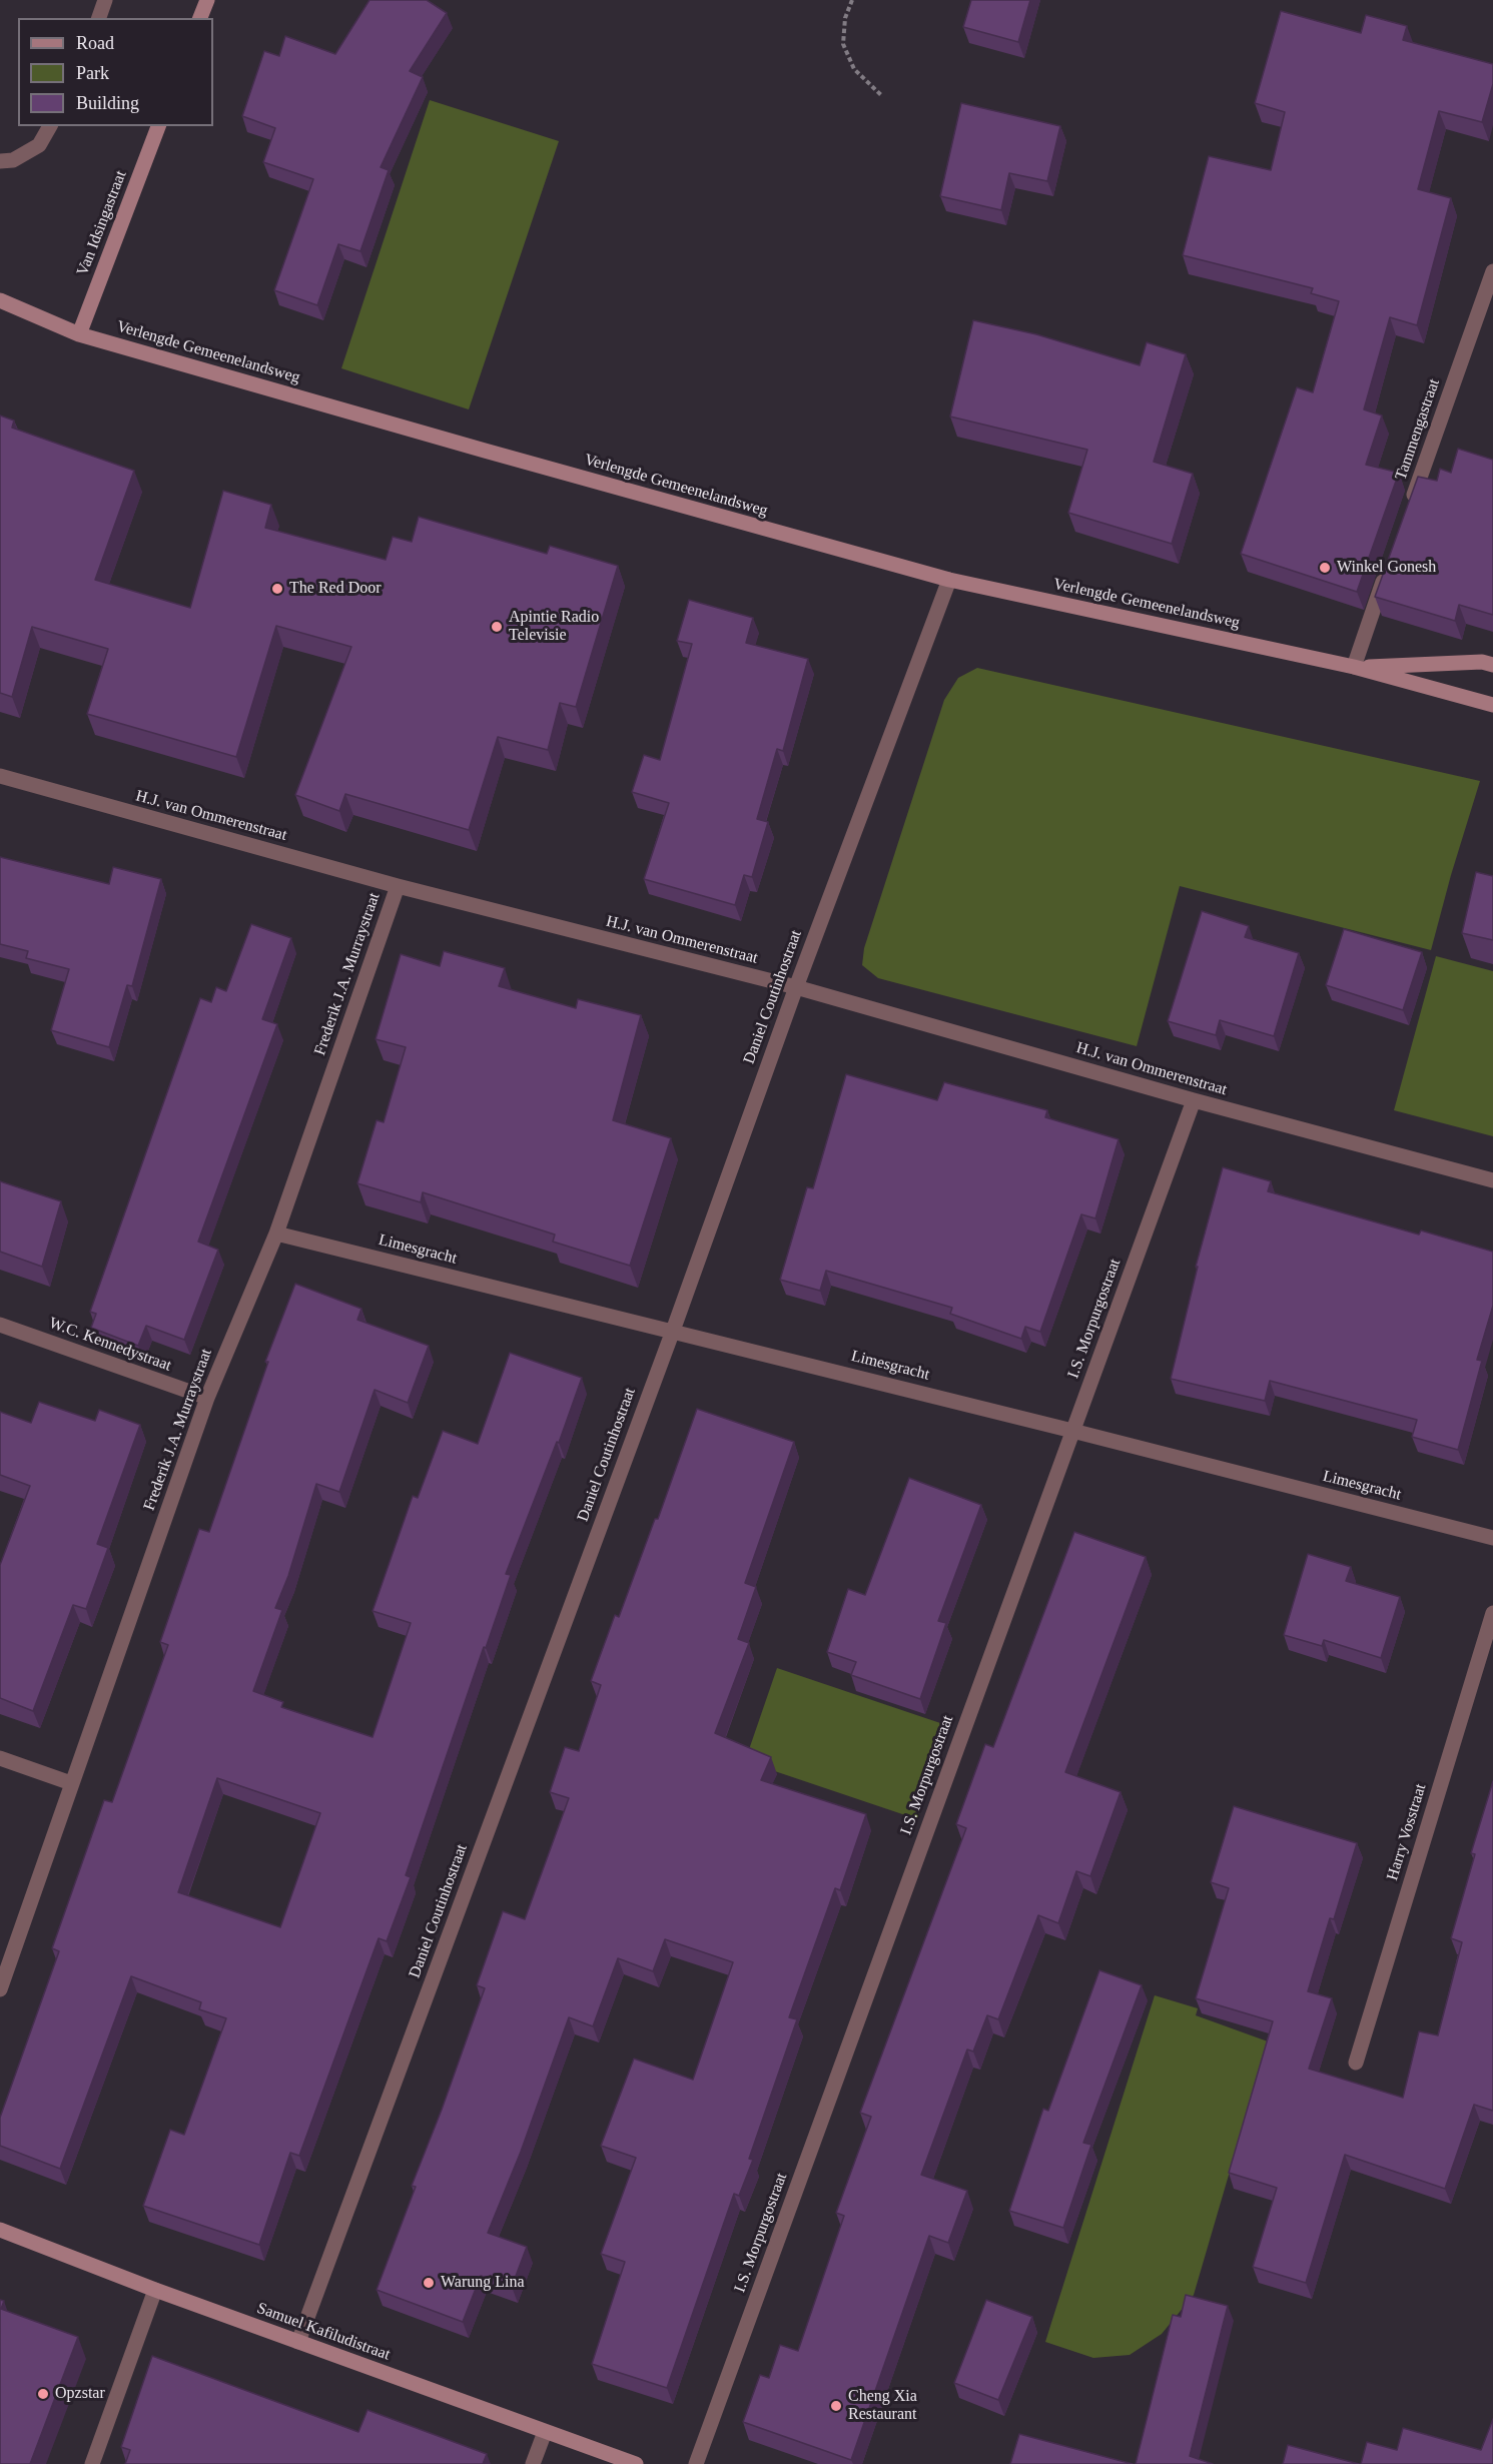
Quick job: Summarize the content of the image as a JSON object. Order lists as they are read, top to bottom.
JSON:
{
  "streets": {
    "main road": ["Van Idsingastraat", "Verlengde Gemeenelandsweg", "Samuel Kafiludistraat"],
    "street": [
      "Tammengastraat",
      "H.J. van Ommerenstraat",
      "Frederik J.A. Murraystraat",
      "Daniel Coutinhostraat",
      "Limesgracht",
      "I.S. Morpurgostraat",
      "W.C. Kennedystraat",
      "Harry Vosstraat"
    ]
  },
  "crossings": [
    ["Van Idsingastraat", "Verlengde Gemeenelandsweg"],
    ["Verlengde Gemeenelandsweg", "Daniel Coutinhostraat"],
    ["H.J. van Ommerenstraat", "Frederik J.A. Murraystraat"],
    ["H.J. van Ommerenstraat", "Daniel Coutinhostraat"],
    ["H.J. van Ommerenstraat", "I.S. Morpurgostraat"],
    ["Frederik J.A. Murraystraat", "Limesgracht"],
    ["Frederik J.A. Murraystraat", "W.C. Kennedystraat"],
    ["Daniel Coutinhostraat", "Limesgracht"],
    ["Daniel Coutinhostraat", "Samuel Kafiludistraat"],
    ["Limesgracht", "I.S. Morpurgostraat"]
  ],
  "places": [
    "Winkel Gonesh",
    "The Red Door",
    "Apintie Radio Televisie",
    "Warung Lina",
    "Opzstar",
    "Cheng Xia Restaurant"
  ],
  "legend": ["Road", "Park", "Building"]
}
